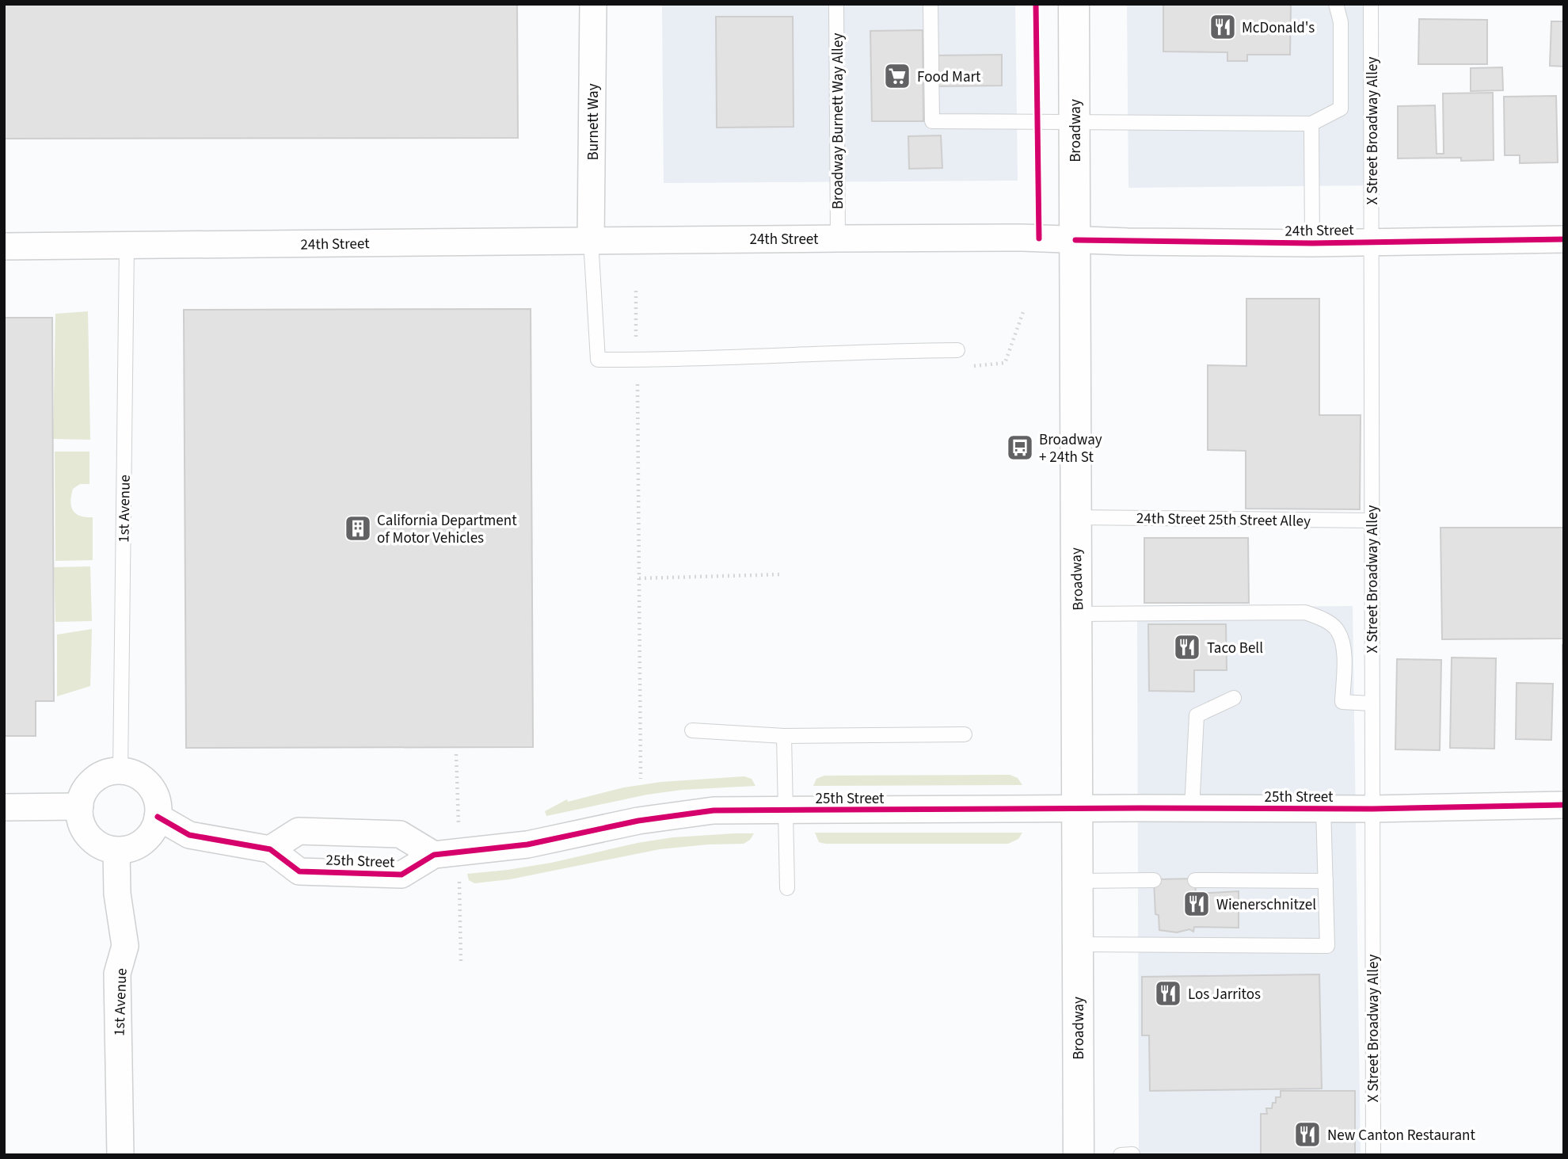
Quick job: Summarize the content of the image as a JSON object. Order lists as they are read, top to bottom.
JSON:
{
  "streets": {
    "main road": ["Broadway"],
    "street": [
      "Burnett Way",
      "24th Street",
      "1st Avenue",
      "25th Street"
    ],
    "lane": ["Broadway Burnett Way Alley", "X Street Broadway Alley", "24th Street 25th Street Alley"]
  },
  "crossings": [
    ["Broadway Burnett Way Alley", "24th Street"],
    ["Burnett Way", "24th Street"],
    ["Broadway", "24th Street"],
    ["Broadway", "24th Street 25th Street Alley"],
    ["Broadway", "25th Street"],
    ["X Street Broadway Alley", "24th Street"],
    ["X Street Broadway Alley", "24th Street 25th Street Alley"],
    ["X Street Broadway Alley", "25th Street"],
    ["24th Street", "1st Avenue"],
    ["1st Avenue", "25th Street"]
  ],
  "places": {
    "restaurant": [
      "McDonald's",
      "Taco Bell",
      "Wienerschnitzel",
      "Los Jarritos",
      "New Canton Restaurant"
    ],
    "supermarket": ["Food Mart"],
    "bus stop": ["Broadway + 24th St"],
    "building": ["California Department of Motor Vehicles"]
  }
}
